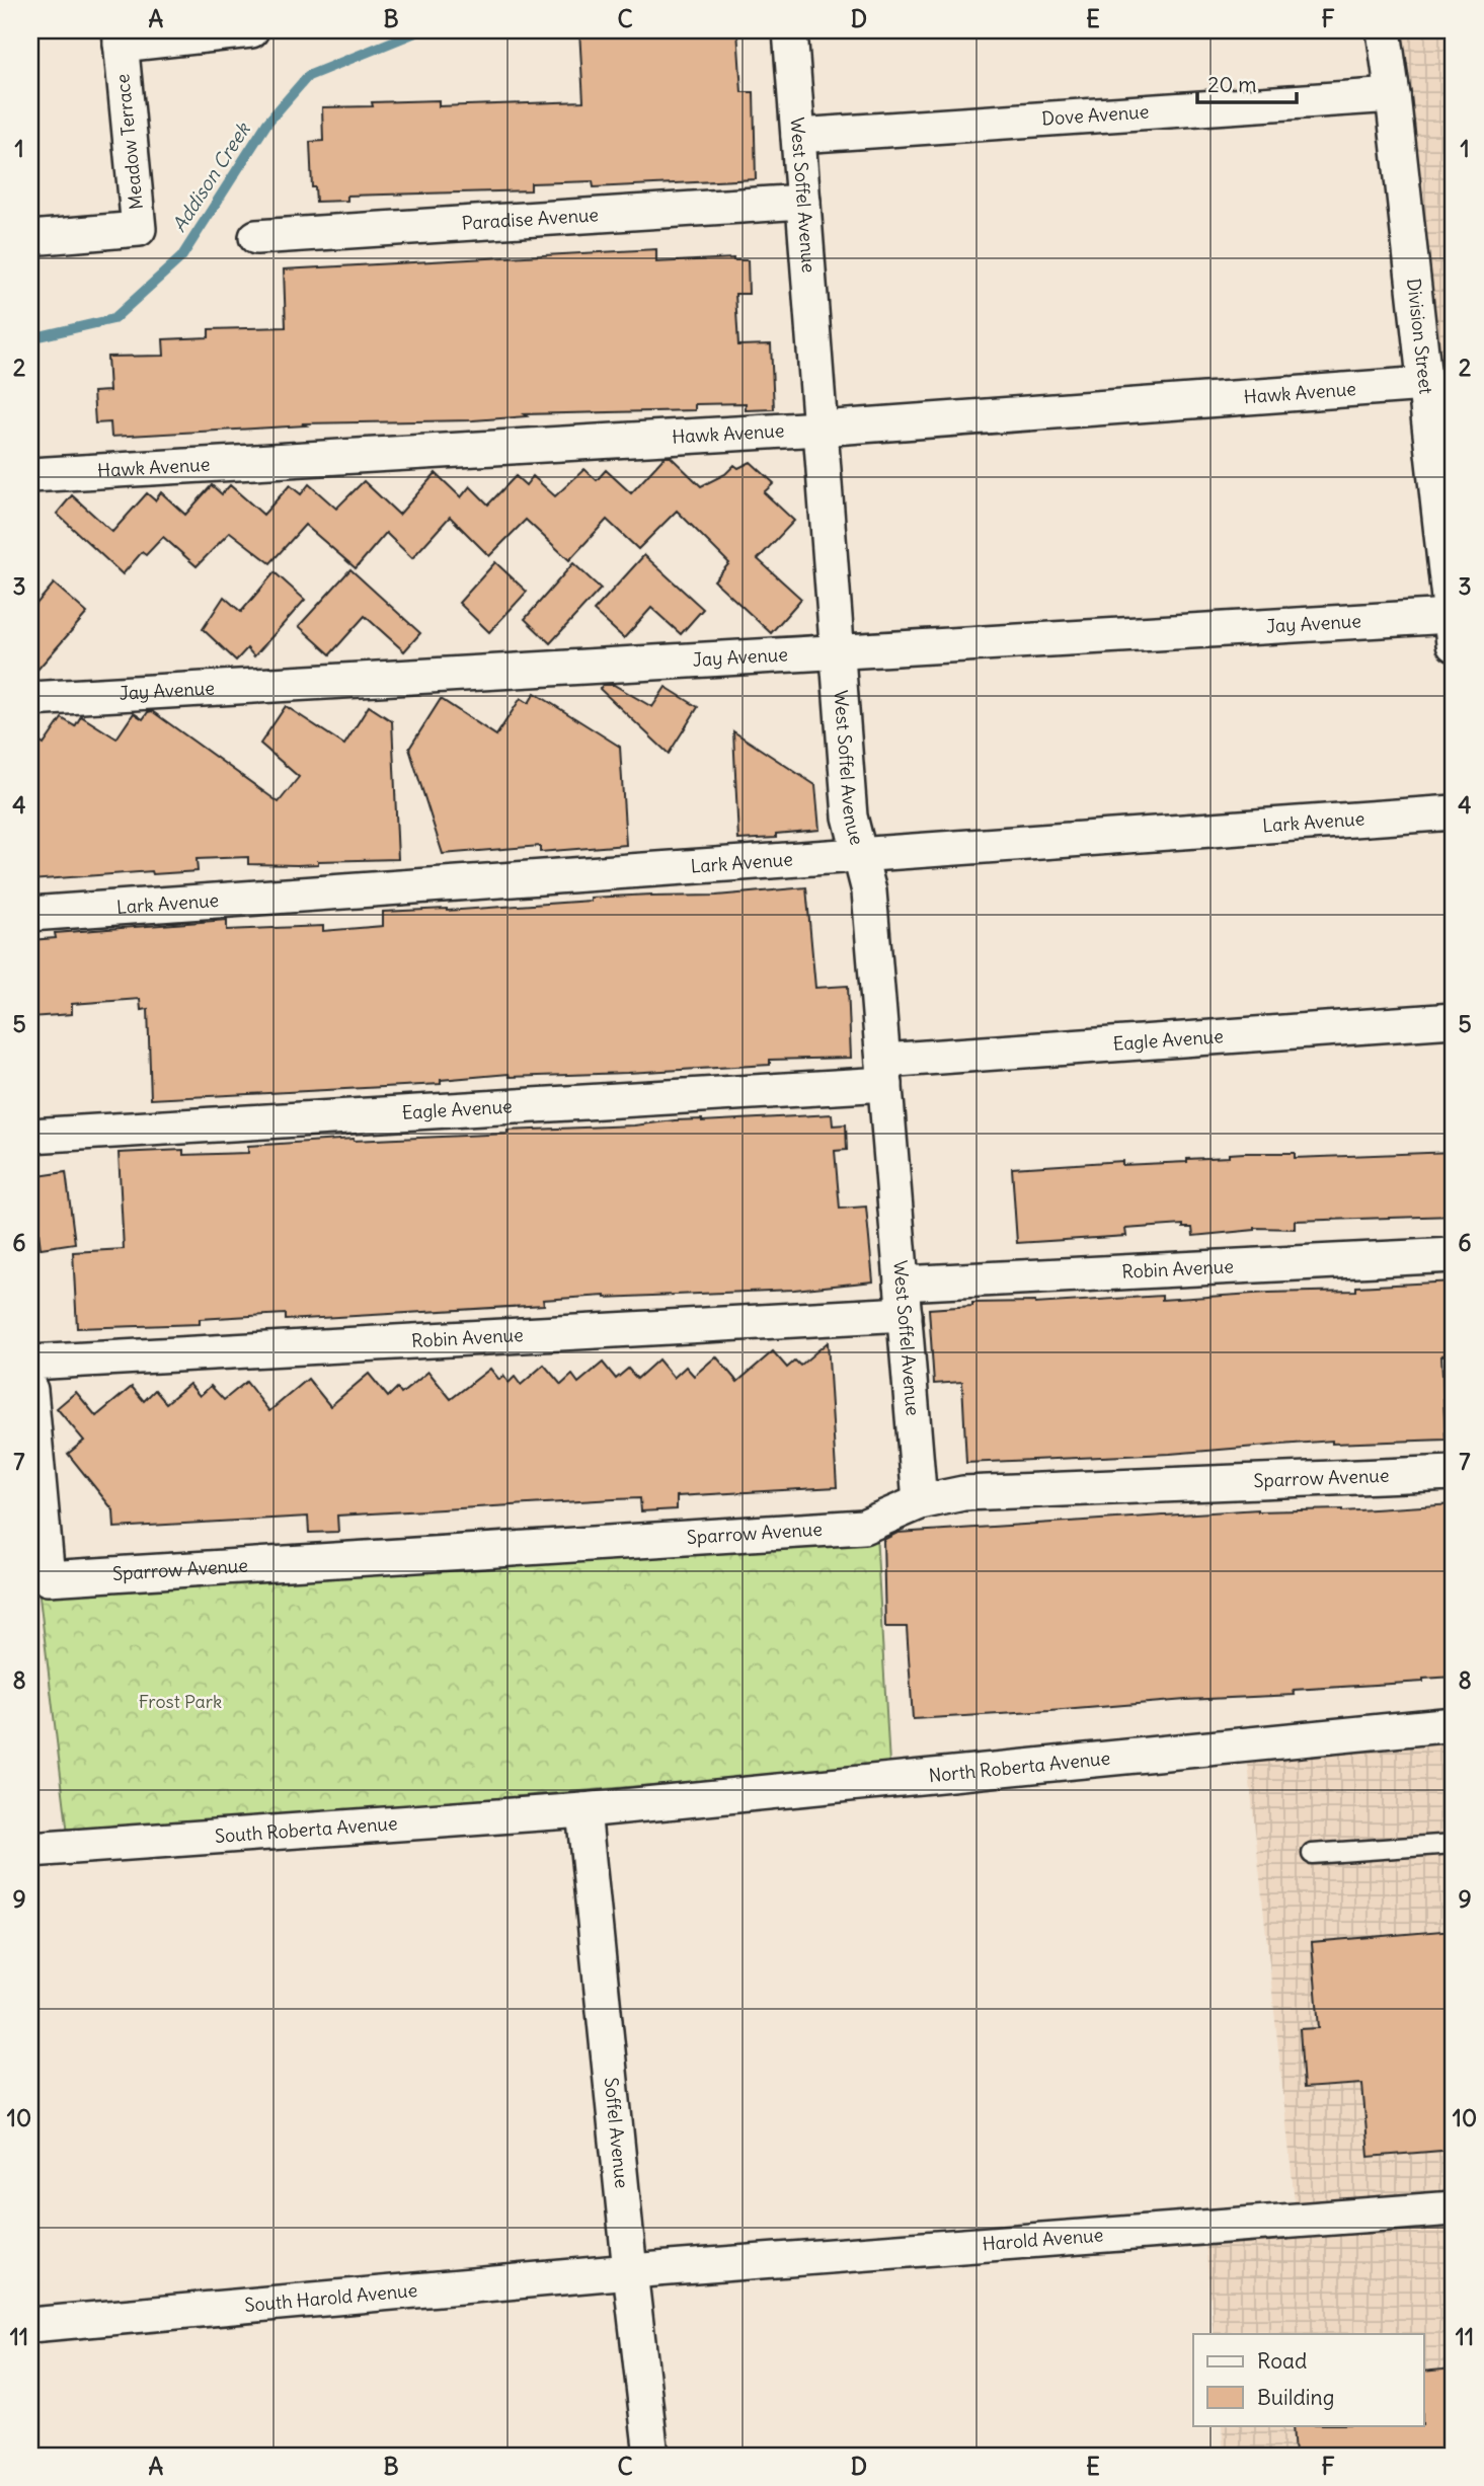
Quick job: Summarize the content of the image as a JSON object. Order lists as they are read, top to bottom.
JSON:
{
  "streets": {
    "street": [
      "Dove Avenue",
      "Meadow Terrace",
      "West Soffel Avenue",
      "Paradise Avenue",
      "Division Street",
      "Hawk Avenue",
      "Jay Avenue",
      "Lark Avenue",
      "Eagle Avenue",
      "Robin Avenue",
      "Sparrow Avenue",
      "North Roberta Avenue",
      "South Roberta Avenue",
      "Soffel Avenue",
      "Harold Avenue",
      "South Harold Avenue"
    ]
  },
  "crossings": [
    ["Dove Avenue", "West Soffel Avenue"],
    ["Dove Avenue", "Division Street"],
    ["West Soffel Avenue", "Paradise Avenue"],
    ["West Soffel Avenue", "Hawk Avenue"],
    ["West Soffel Avenue", "Jay Avenue"],
    ["West Soffel Avenue", "Lark Avenue"],
    ["West Soffel Avenue", "Eagle Avenue"],
    ["West Soffel Avenue", "Robin Avenue"],
    ["West Soffel Avenue", "Sparrow Avenue"],
    ["Division Street", "Hawk Avenue"],
    ["Division Street", "Jay Avenue"],
    ["North Roberta Avenue", "South Roberta Avenue"],
    ["North Roberta Avenue", "Soffel Avenue"],
    ["South Roberta Avenue", "Soffel Avenue"],
    ["Soffel Avenue", "Harold Avenue"],
    ["Soffel Avenue", "South Harold Avenue"],
    ["Harold Avenue", "South Harold Avenue"]
  ],
  "water": ["Addison Creek"],
  "parks": ["Frost Park"],
  "legend": ["Road", "Building"],
  "scale_bar": "20 m",
  "grid": {
    "columns": [
      "A",
      "B",
      "C",
      "D",
      "E",
      "F"
    ],
    "rows": [
      "1",
      "2",
      "3",
      "4",
      "5",
      "6",
      "7",
      "8",
      "9",
      "10",
      "11"
    ]
  }
}
